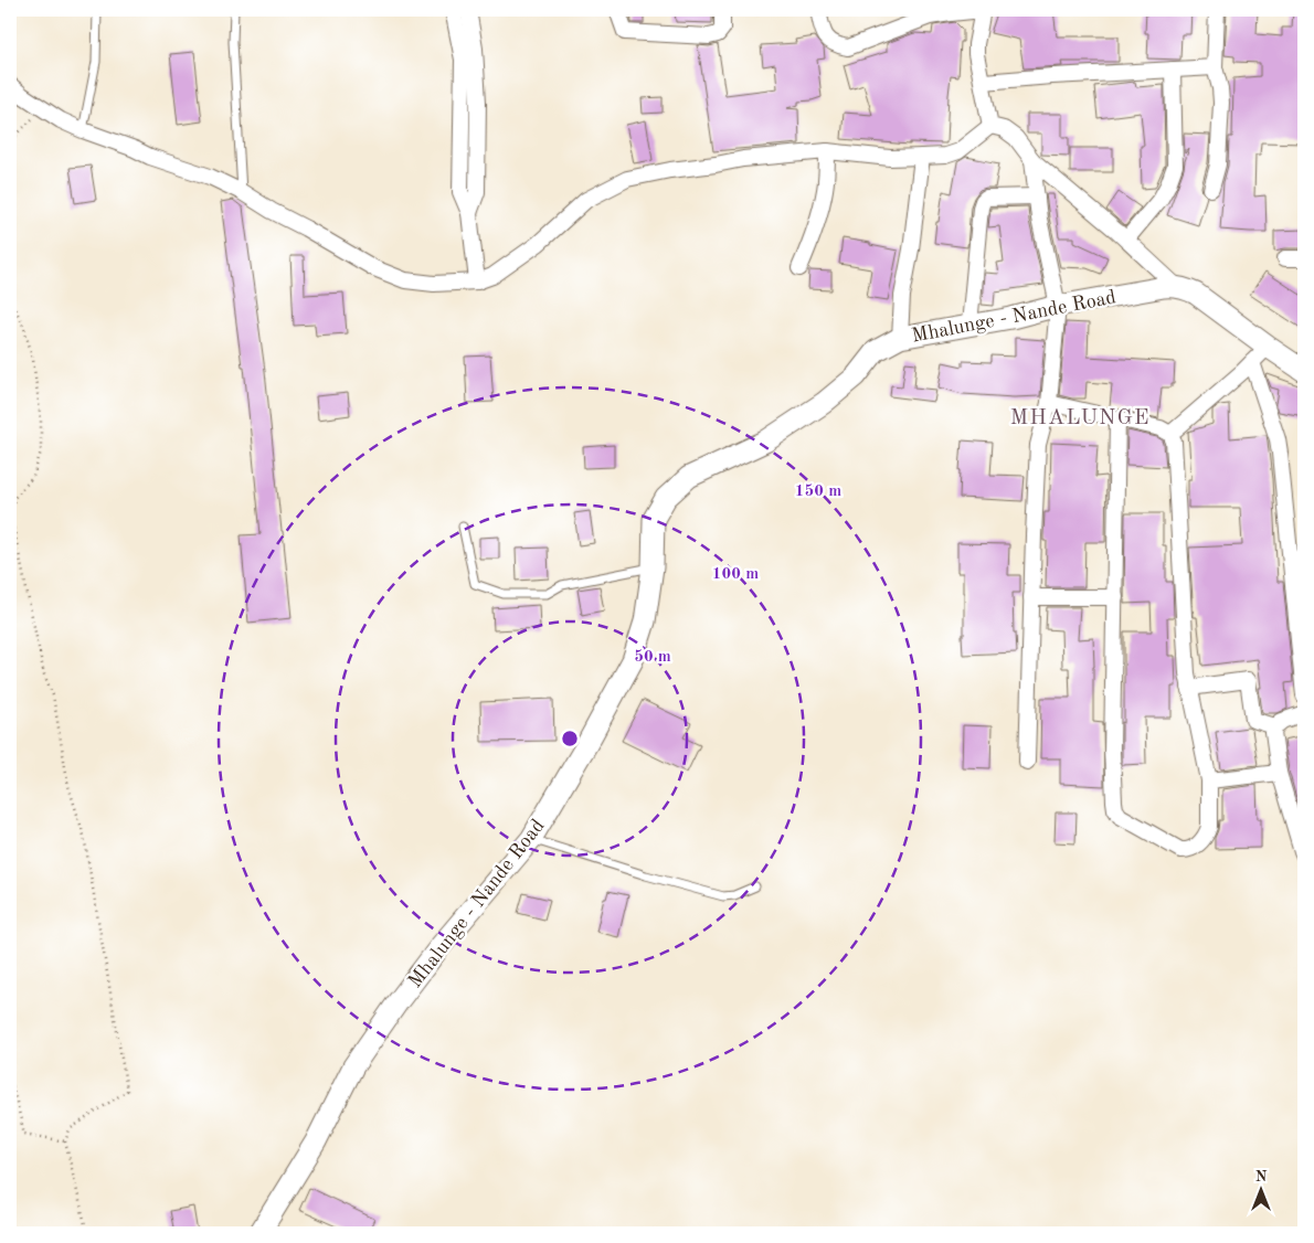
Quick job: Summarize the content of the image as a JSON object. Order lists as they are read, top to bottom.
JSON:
{
  "streets": {
    "main road": ["Mhalunge - Nande Road"]
  },
  "districts": ["MHALUNGE"],
  "north": "top",
  "rings": ["150 m", "100 m", "50 m"]
}
